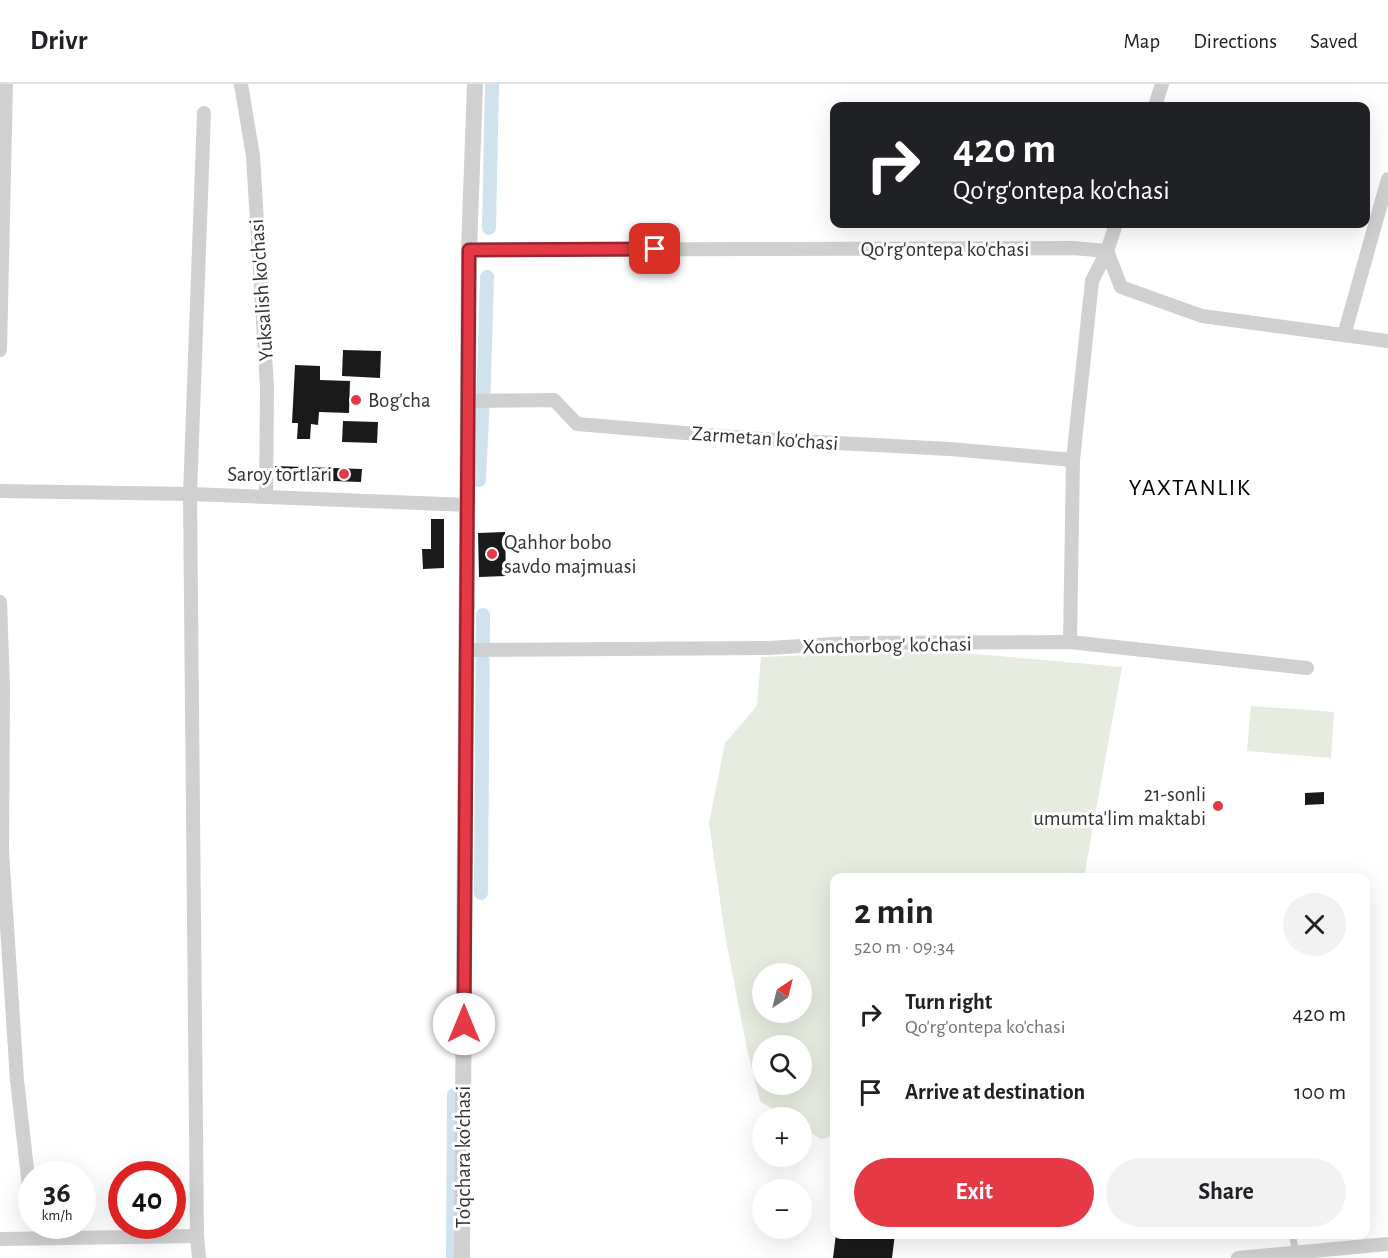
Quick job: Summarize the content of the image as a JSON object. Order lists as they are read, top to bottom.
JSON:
{
  "streets": {
    "street": [
      "Qo'rg'ontepa ko'chasi",
      "Yuksalish ko'chasi",
      "Zarmetan ko'chasi",
      "Xonchorbog' ko'chasi",
      "To'qchara ko'chasi"
    ]
  },
  "crossings": [
    ["Qo'rg'ontepa ko'chasi", "To'qchara ko'chasi"],
    ["Zarmetan ko'chasi", "To'qchara ko'chasi"],
    ["Xonchorbog' ko'chasi", "To'qchara ko'chasi"]
  ],
  "districts": ["YAXTANLIK"],
  "places": [
    "Bog'cha",
    "Saroy tortlari",
    "Qahhor bobo savdo majmuasi",
    "21-sonli umumta'lim maktabi"
  ],
  "north": "top right",
  "page": {
    "header": "Drivr",
    "nav": ["Map", "Directions", "Saved"],
    "turn": ["420 m", "Qo'rg'ontepa ko'chasi"],
    "heading": ["2 min", "520 m · 09:34"],
    "map_buttons": ["+", "−"],
    "list": [
      {
        "name": "Turn right",
        "note": "Qo'rg'ontepa ko'chasi",
        "value": "420 m"
      },
      {
        "name": "Arrive at destination",
        "value": "100 m"
      }
    ],
    "buttons": ["Exit", "Share"],
    "speed": "36 km/h",
    "limit": "40"
  }
}
